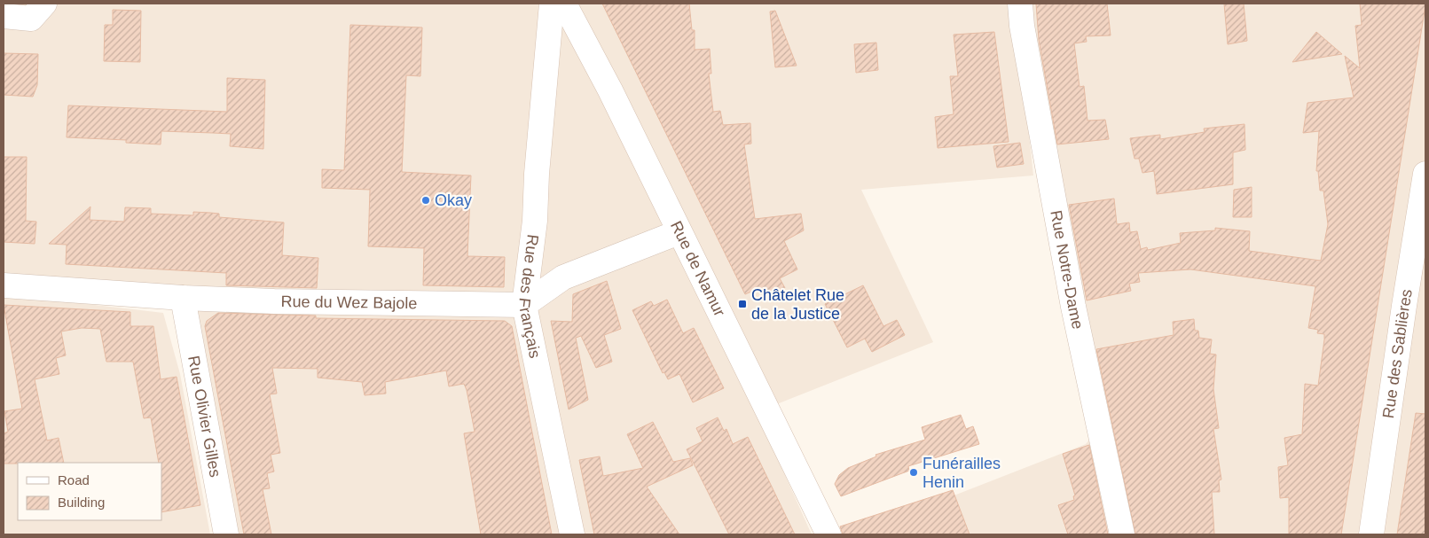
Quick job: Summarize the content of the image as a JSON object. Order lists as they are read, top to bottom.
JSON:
{
  "streets": {
    "street": [
      "Rue de Namur",
      "Rue Notre-Dame",
      "Rue des Français",
      "Rue du Wez Bajole",
      "Rue des Sablières",
      "Rue Olivier Gilles"
    ]
  },
  "crossings": [
    ["Rue des Français", "Rue du Wez Bajole"],
    ["Rue du Wez Bajole", "Rue Olivier Gilles"]
  ],
  "places": {
    "other": ["Okay", "Funérailles Henin"],
    "transit": ["Châtelet Rue de la Justice"]
  },
  "legend": ["Road", "Building"]
}
